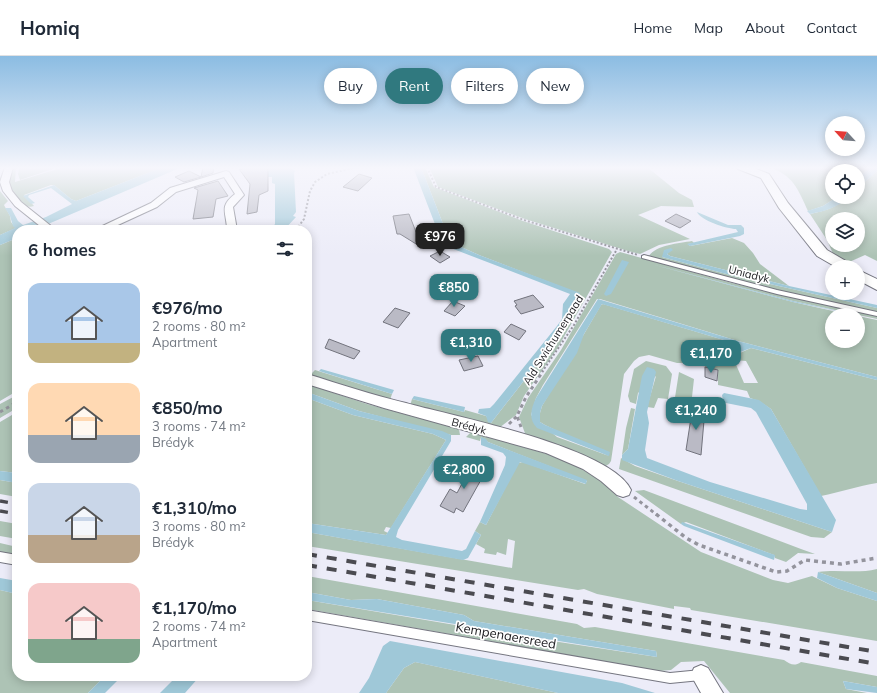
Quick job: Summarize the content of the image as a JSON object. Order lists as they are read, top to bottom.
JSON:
{
  "streets": {
    "street": ["Brédyk"],
    "lane": ["Uniadyk", "Kempenaersreed"],
    "path": ["Ald Swichumerpaad"]
  },
  "crossings": [
    ["Ald Swichumerpaad", "Brédyk"]
  ],
  "north": "top left",
  "page": {
    "header": "Homiq",
    "nav": [
      "Home",
      "Map",
      "About",
      "Contact"
    ],
    "chip": [
      "Buy",
      "Rent",
      "Filters",
      "New"
    ],
    "map_buttons": ["+", "−"],
    "price": [
      "€976",
      "€850",
      "€1,310",
      "€1,170",
      "€1,240",
      "€2,800"
    ],
    "heading": "6 homes",
    "list": [
      {
        "name": "€976/mo",
        "note": "2 rooms · 80 m² · Apartment"
      },
      {
        "name": "€850/mo",
        "note": "3 rooms · 74 m² · Brédyk"
      },
      {
        "name": "€1,310/mo",
        "note": "3 rooms · 80 m² · Brédyk"
      },
      {
        "name": "€1,170/mo",
        "note": "2 rooms · 74 m² · Apartment"
      }
    ]
  }
}
